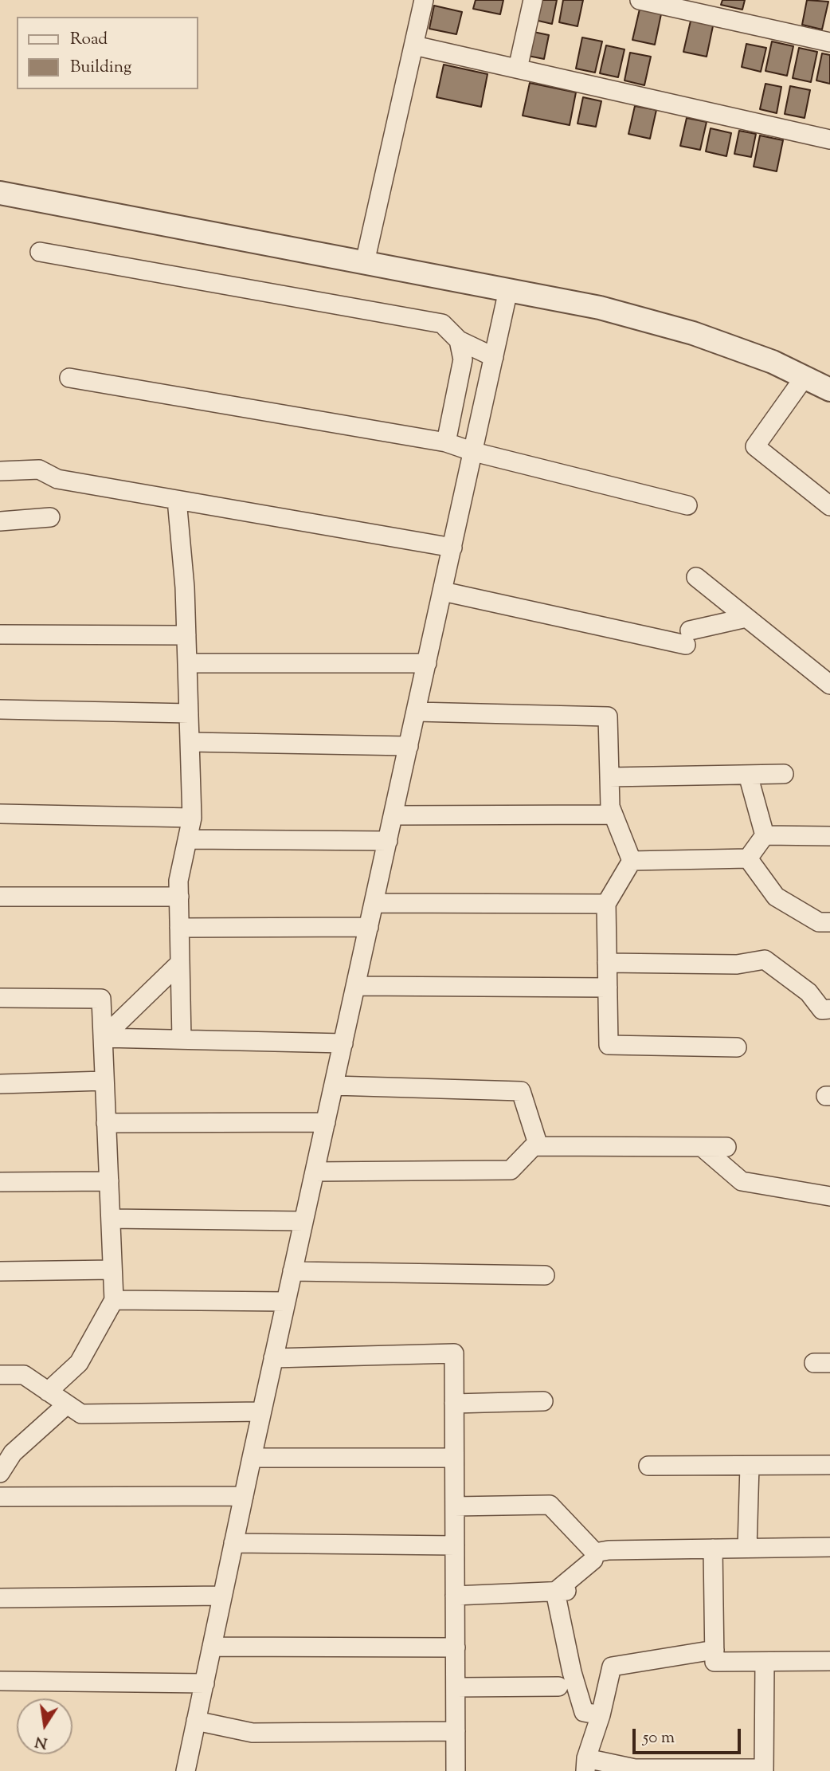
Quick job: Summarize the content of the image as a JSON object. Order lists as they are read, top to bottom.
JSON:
{
  "legend": ["Road", "Building"],
  "scale_bar": "50 m",
  "north": "bottom"
}
